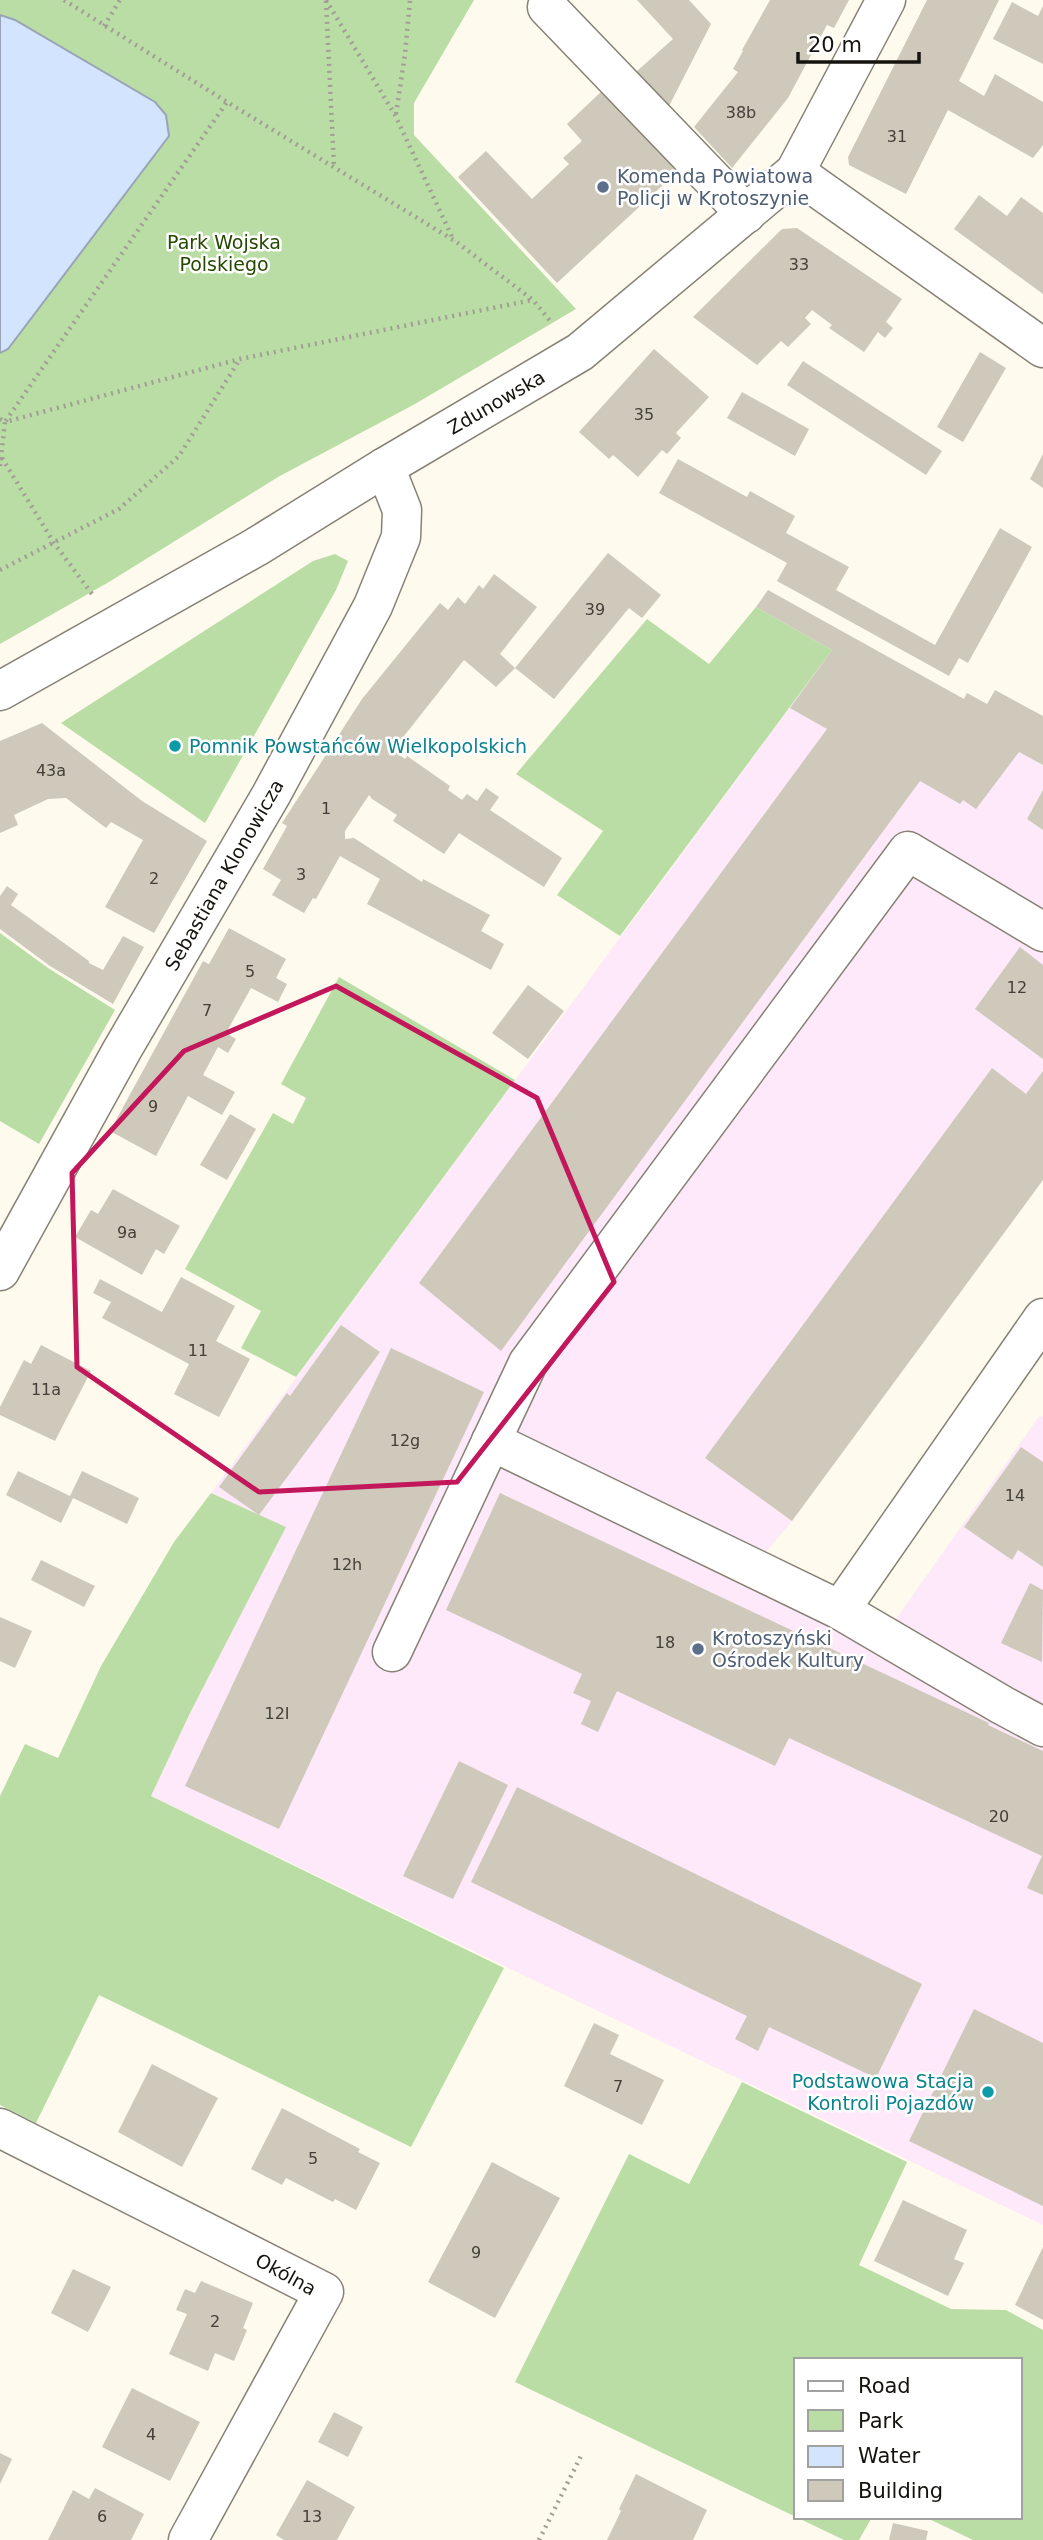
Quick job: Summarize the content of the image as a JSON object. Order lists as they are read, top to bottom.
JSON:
{
  "streets": {
    "street": ["Zdunowska", "Sebastiana Klonowicza", "Okólna"]
  },
  "crossings": [
    ["Zdunowska", "Sebastiana Klonowicza"]
  ],
  "parks": ["Park Wojska Polskiego"],
  "places": [
    "Komenda Powiatowa Policji w Krotoszynie",
    "Pomnik Powstańców Wielkopolskich",
    "Krotoszyński Ośrodek Kultury",
    "Podstawowa Stacja Kontroli Pojazdów"
  ],
  "house_numbers": [
    "38b",
    "31",
    "33",
    "35",
    "39",
    "43a",
    "1",
    "3",
    "2",
    "5",
    "12",
    "7",
    "9",
    "9a",
    "11",
    "11a",
    "12g",
    "14",
    "12h",
    "18",
    "12I",
    "20",
    "7",
    "5",
    "9",
    "2",
    "4",
    "6",
    "13"
  ],
  "legend": [
    "Road",
    "Park",
    "Water",
    "Building"
  ],
  "scale_bar": "20 m"
}
